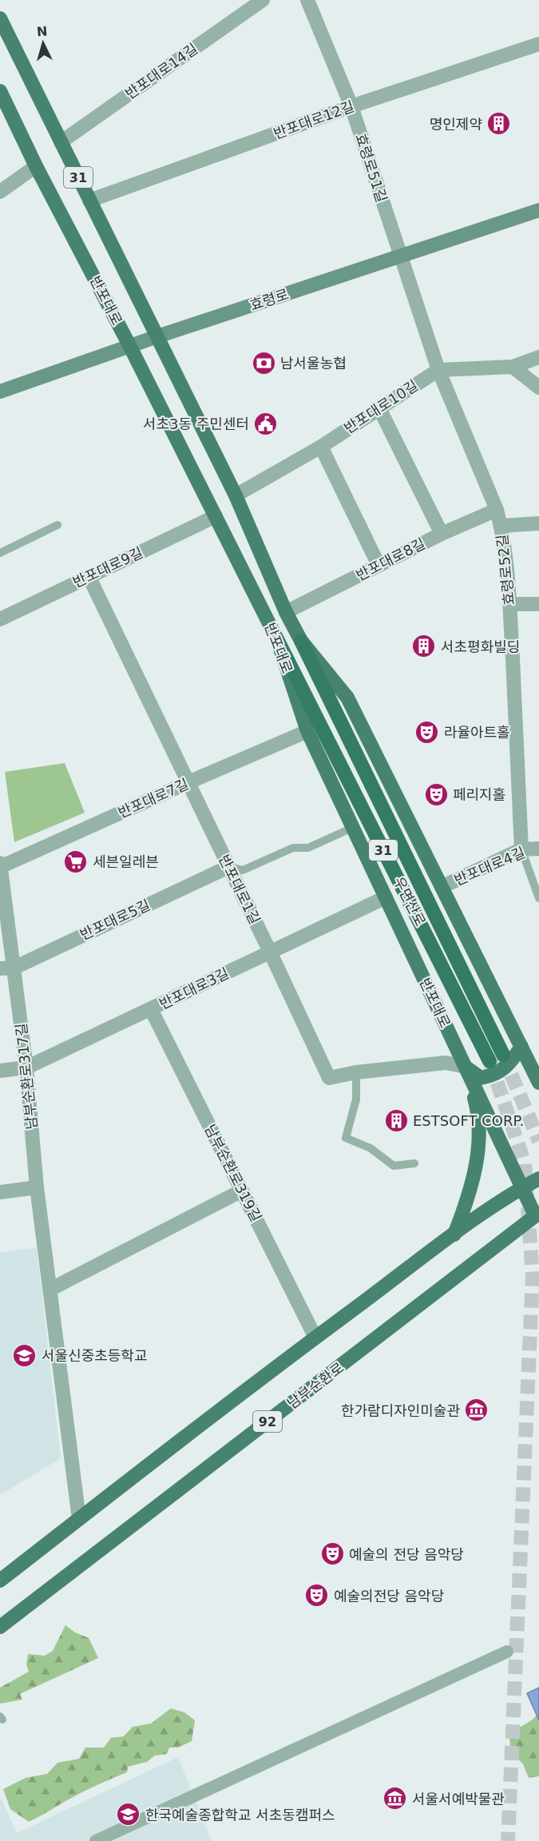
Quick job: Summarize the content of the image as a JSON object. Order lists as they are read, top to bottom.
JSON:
{
  "streets": {
    "highway": ["31", "우면산로"],
    "main road": [
      "효령로",
      "반포대로",
      "남부순환로",
      "92"
    ],
    "street": [
      "반포대로14길",
      "반포대로12길",
      "효령로51길",
      "반포대로10길",
      "반포대로8길",
      "반포대로9길",
      "효령로52길",
      "반포대로7길",
      "반포대로4길",
      "반포대로1길",
      "반포대로5길",
      "반포대로3길",
      "남부순환로317길",
      "남부순환로319길"
    ]
  },
  "crossings": [
    ["반포대로14길", "반포대로"],
    ["반포대로12길", "효령로51길"],
    ["반포대로12길", "반포대로"],
    ["효령로51길", "효령로"],
    ["효령로51길", "효령로52길"],
    ["효령로", "반포대로"],
    ["효령로", "효령로52길"],
    ["반포대로", "반포대로10길"],
    ["반포대로", "반포대로8길"],
    ["반포대로", "반포대로9길"],
    ["반포대로", "반포대로7길"],
    ["반포대로", "반포대로4길"],
    ["반포대로", "반포대로1길"],
    ["반포대로", "우면산로"],
    ["반포대로", "반포대로3길"],
    ["반포대로", "남부순환로"],
    ["반포대로", "92"],
    ["반포대로10길", "효령로52길"],
    ["반포대로8길", "효령로52길"],
    ["반포대로9길", "반포대로1길"],
    ["효령로52길", "반포대로4길"],
    ["반포대로7길", "반포대로1길"],
    ["반포대로7길", "남부순환로317길"],
    ["반포대로1길", "반포대로5길"],
    ["반포대로1길", "반포대로3길"],
    ["반포대로5길", "남부순환로317길"],
    ["반포대로3길", "남부순환로317길"],
    ["반포대로3길", "남부순환로319길"],
    ["남부순환로317길", "92"],
    ["남부순환로319길", "92"]
  ],
  "places": {
    "building": ["명인제약", "서초평화빌딩", "ESTSOFT CORP."],
    "bank": ["남서울농협"],
    "public building": ["서초3동 주민센터"],
    "theatre": [
      "라율아트홀",
      "페리지홀",
      "예술의 전당 음악당",
      "예술의전당 음악당"
    ],
    "supermarket": ["세븐일레븐"],
    "school or university": ["서울신중초등학교", "한국예술종합학교 서초동캠퍼스"],
    "museum": ["한가람디자인미술관", "서울서예박물관"]
  },
  "north": "top"
}
